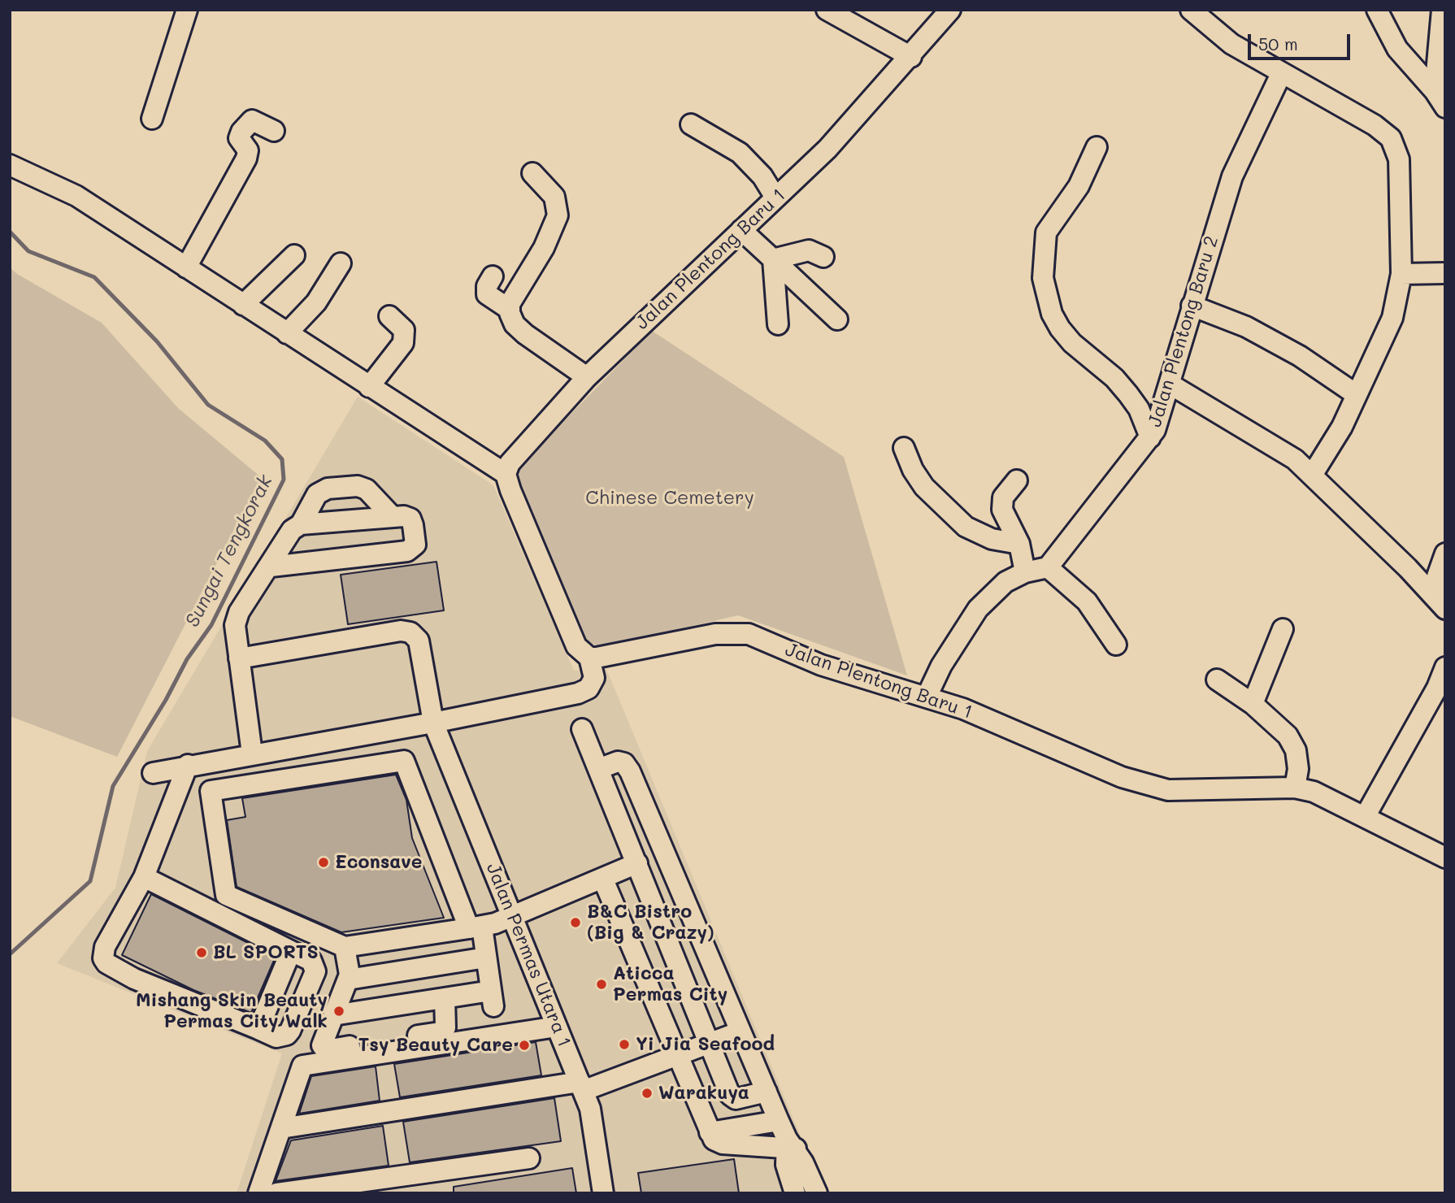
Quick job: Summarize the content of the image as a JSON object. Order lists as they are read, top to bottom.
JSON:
{
  "streets": {
    "street": ["Jalan Plentong Baru 1", "Jalan Plentong Baru 2", "Jalan Permas Utara 1"]
  },
  "water": ["Sungai Tengkorak"],
  "parks": ["Chinese Cemetery"],
  "places": [
    "Econsave",
    "B&C Bistro (Big & Crazy)",
    "BL SPORTS",
    "Aticca Permas City",
    "Mishang Skin Beauty Permas City Walk",
    "Yi Jia Seafood",
    "Tsy Beauty Care",
    "Warakuya"
  ],
  "scale_bar": "50 m"
}
